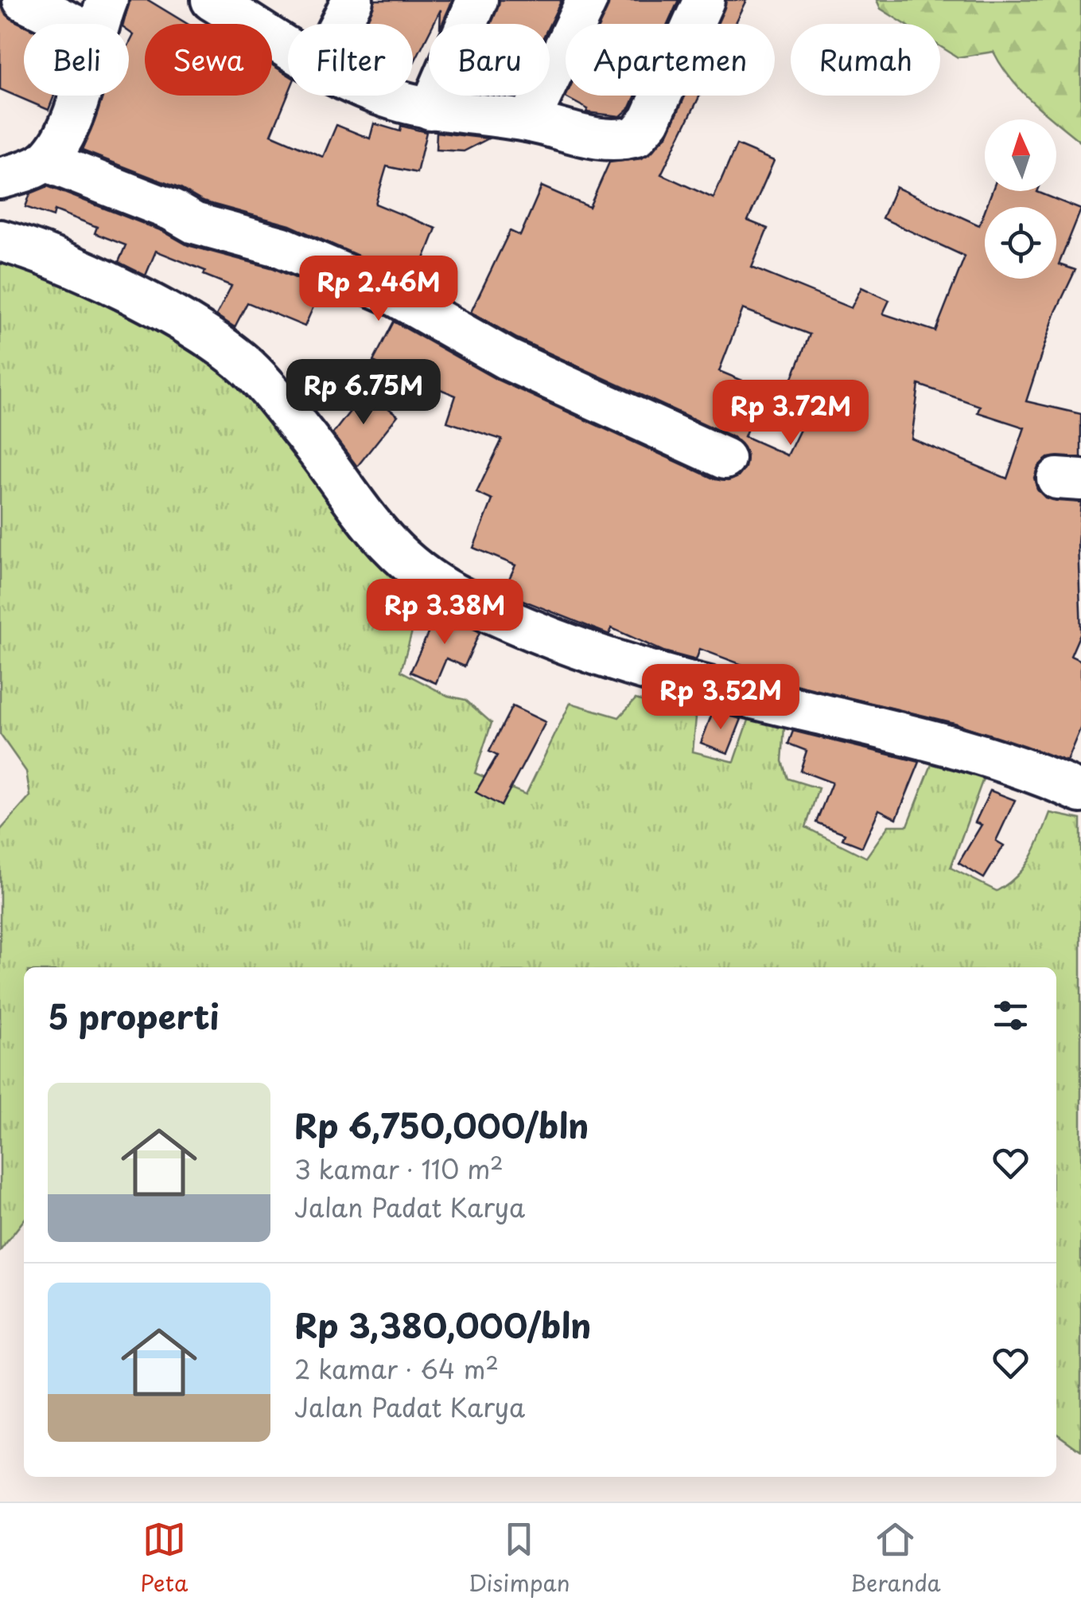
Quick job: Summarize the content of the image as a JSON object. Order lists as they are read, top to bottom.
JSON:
{
  "north": "top",
  "page": {
    "chip": [
      "Beli",
      "Sewa",
      "Filter",
      "Baru",
      "Apartemen",
      "Rumah"
    ],
    "price": [
      "Rp 2.46M",
      "Rp 6.75M",
      "Rp 3.72M",
      "Rp 3.38M",
      "Rp 3.52M"
    ],
    "heading": "5 properti",
    "list": [
      {
        "name": "Rp 6,750,000/bln",
        "note": "3 kamar · 110 m² · Jalan Padat Karya"
      },
      {
        "name": "Rp 3,380,000/bln",
        "note": "2 kamar · 64 m² · Jalan Padat Karya"
      }
    ],
    "tabs": ["Peta", "Disimpan", "Beranda"]
  }
}
